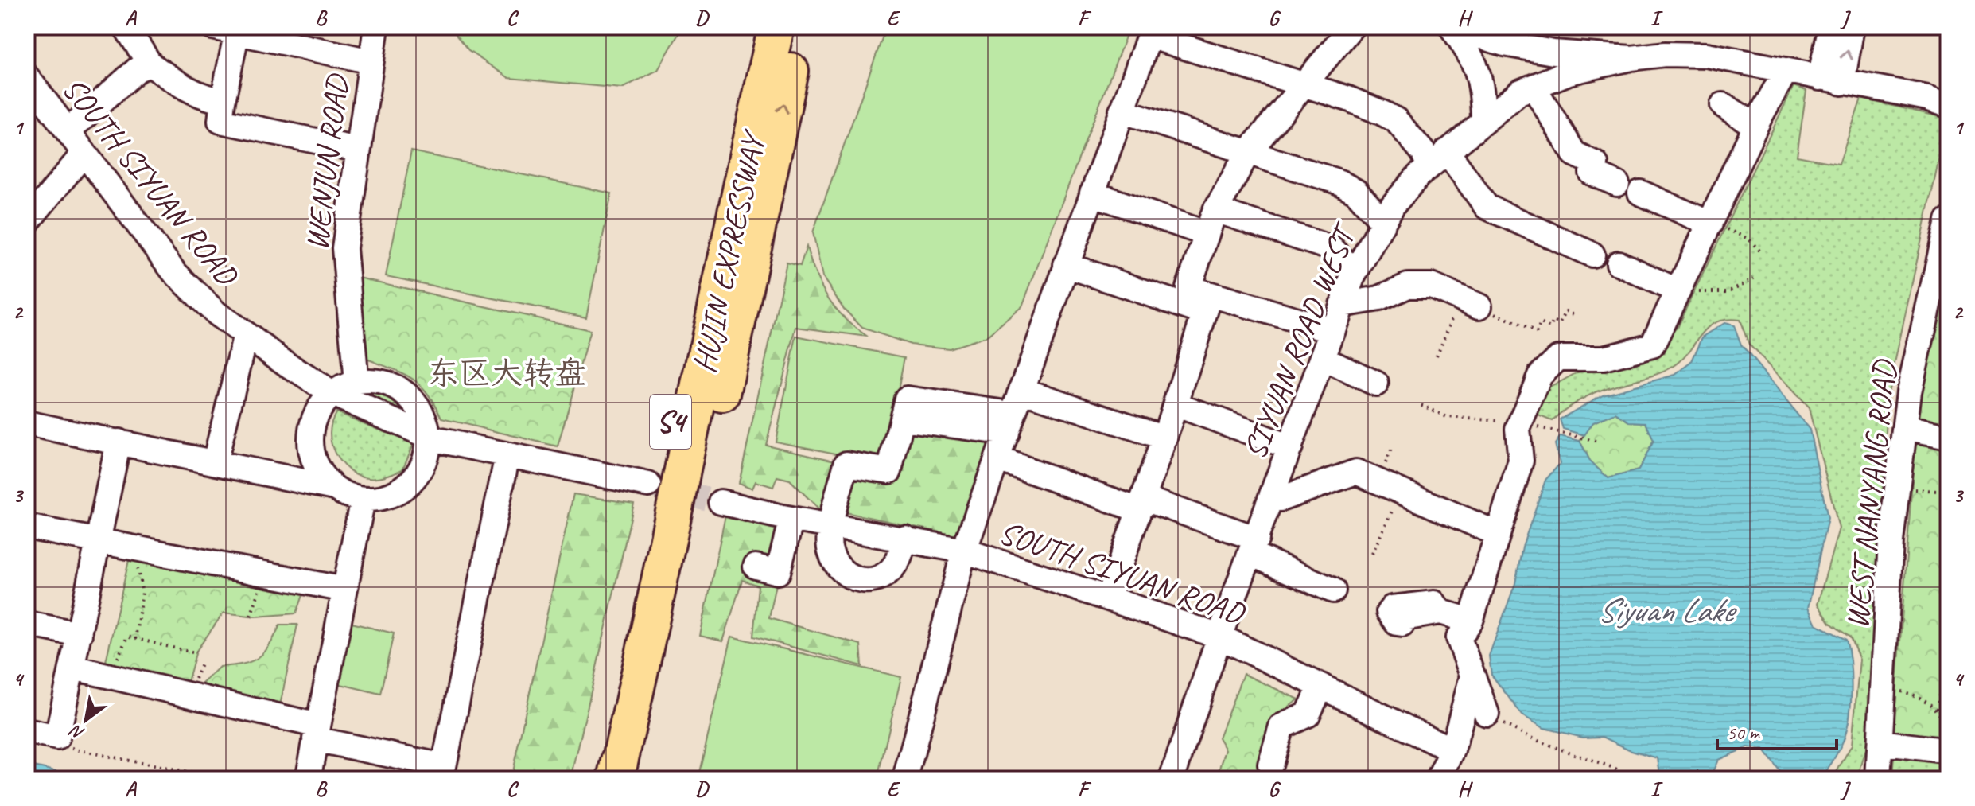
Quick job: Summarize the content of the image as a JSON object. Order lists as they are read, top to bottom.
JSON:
{
  "streets": {
    "highway": ["HUJIN EXPRESSWAY", "S4"],
    "lane": [
      "WENJUN ROAD",
      "SOUTH SIYUAN ROAD",
      "SIYUAN ROAD WEST",
      "WEST NANYANG ROAD"
    ]
  },
  "crossings": [
    ["SOUTH SIYUAN ROAD", "SIYUAN ROAD WEST"]
  ],
  "water": ["Siyuan Lake"],
  "parks": ["东区大转盘"],
  "scale_bar": "50 m",
  "north": "bottom left",
  "grid": {
    "columns": [
      "A",
      "B",
      "C",
      "D",
      "E",
      "F",
      "G",
      "H",
      "I",
      "J"
    ],
    "rows": [
      "1",
      "2",
      "3",
      "4"
    ]
  }
}
